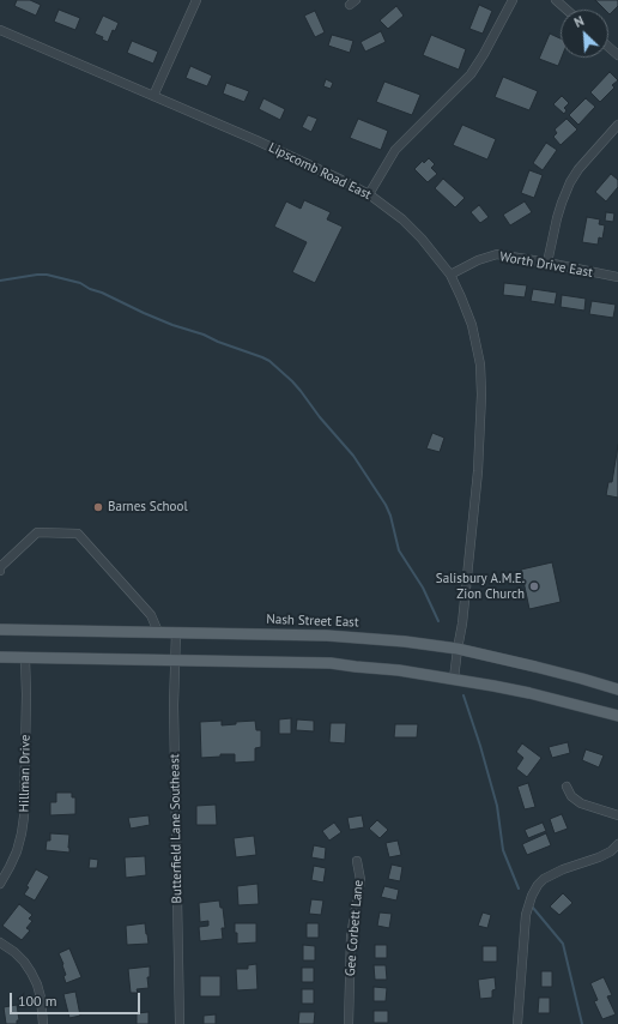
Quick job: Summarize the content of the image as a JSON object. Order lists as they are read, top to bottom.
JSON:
{
  "streets": {
    "main road": ["Nash Street East"],
    "street": [
      "Lipscomb Road East",
      "Worth Drive East",
      "Hillman Drive",
      "Butterfield Lane Southeast",
      "Gee Corbett Lane"
    ]
  },
  "crossings": [
    ["Lipscomb Road East", "Worth Drive East"],
    ["Lipscomb Road East", "Nash Street East"],
    ["Nash Street East", "Butterfield Lane Southeast"]
  ],
  "places": ["Barnes School", "Salisbury A.M.E. Zion Church"],
  "scale_bar": "100 m",
  "north": "top left"
}
